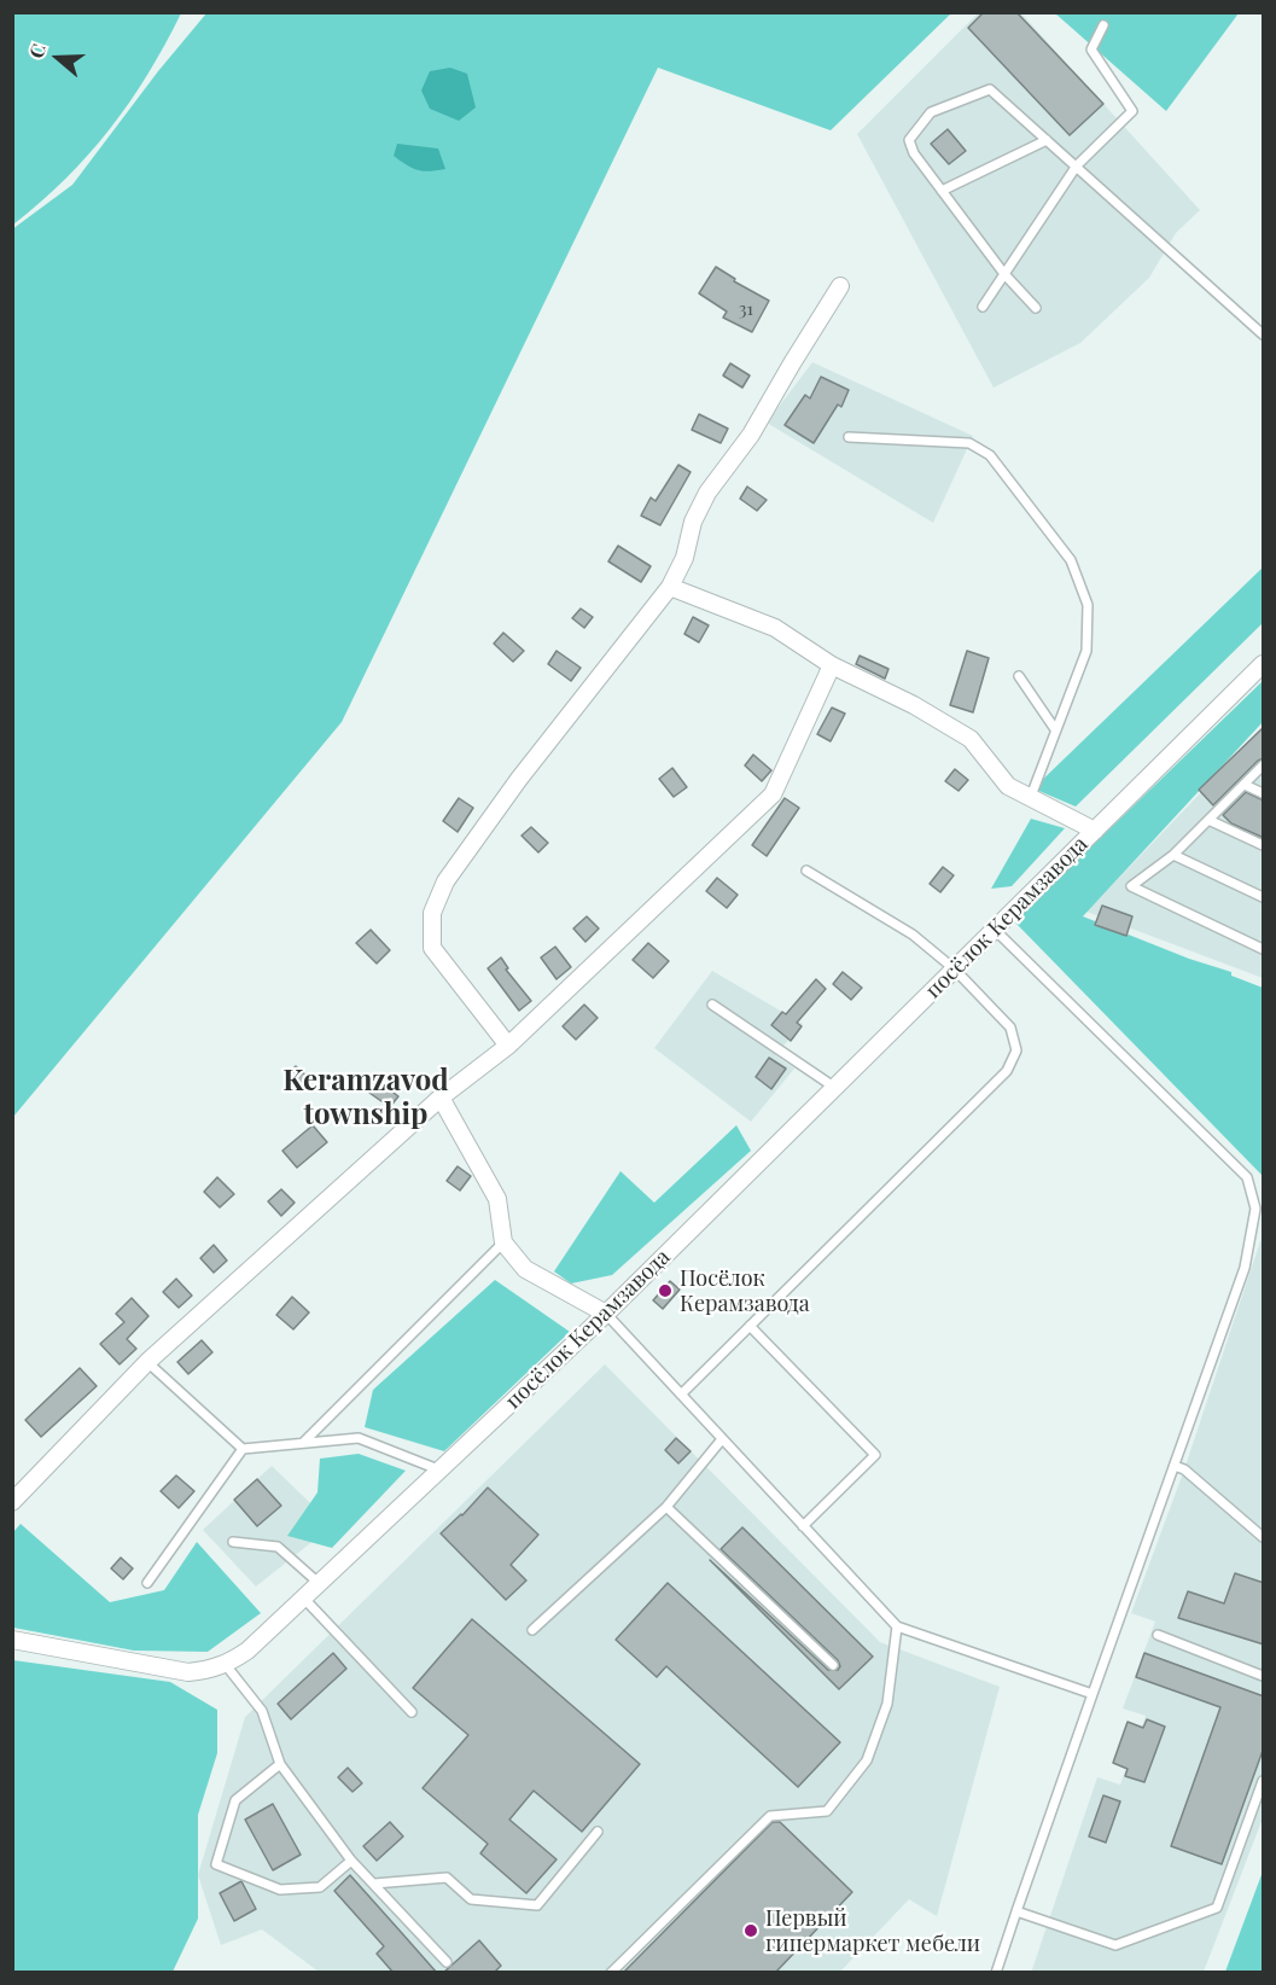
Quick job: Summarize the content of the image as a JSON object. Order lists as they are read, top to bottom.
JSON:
{
  "streets": {
    "street": ["посёлок Керамзавода"]
  },
  "districts": ["Keramzavod township"],
  "places": ["Посёлок Керамзавода", "Первый гипермаркет мебели"],
  "house_numbers": ["31"],
  "north": "left"
}
